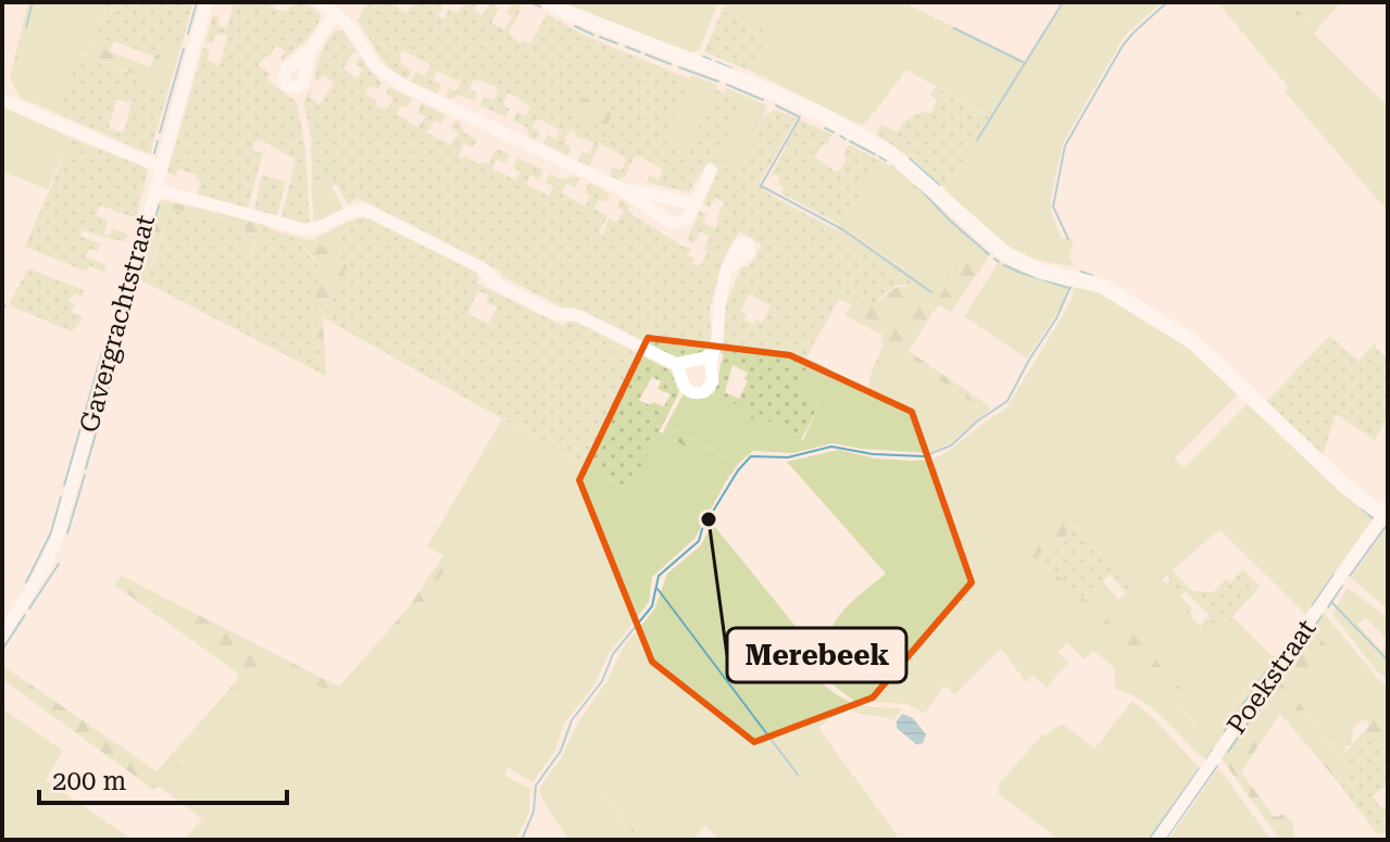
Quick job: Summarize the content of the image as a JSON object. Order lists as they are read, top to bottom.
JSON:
{
  "streets": {
    "street": ["Gavergrachtstraat", "Poekstraat"]
  },
  "places": ["Merebeek"],
  "scale_bar": "200 m"
}
